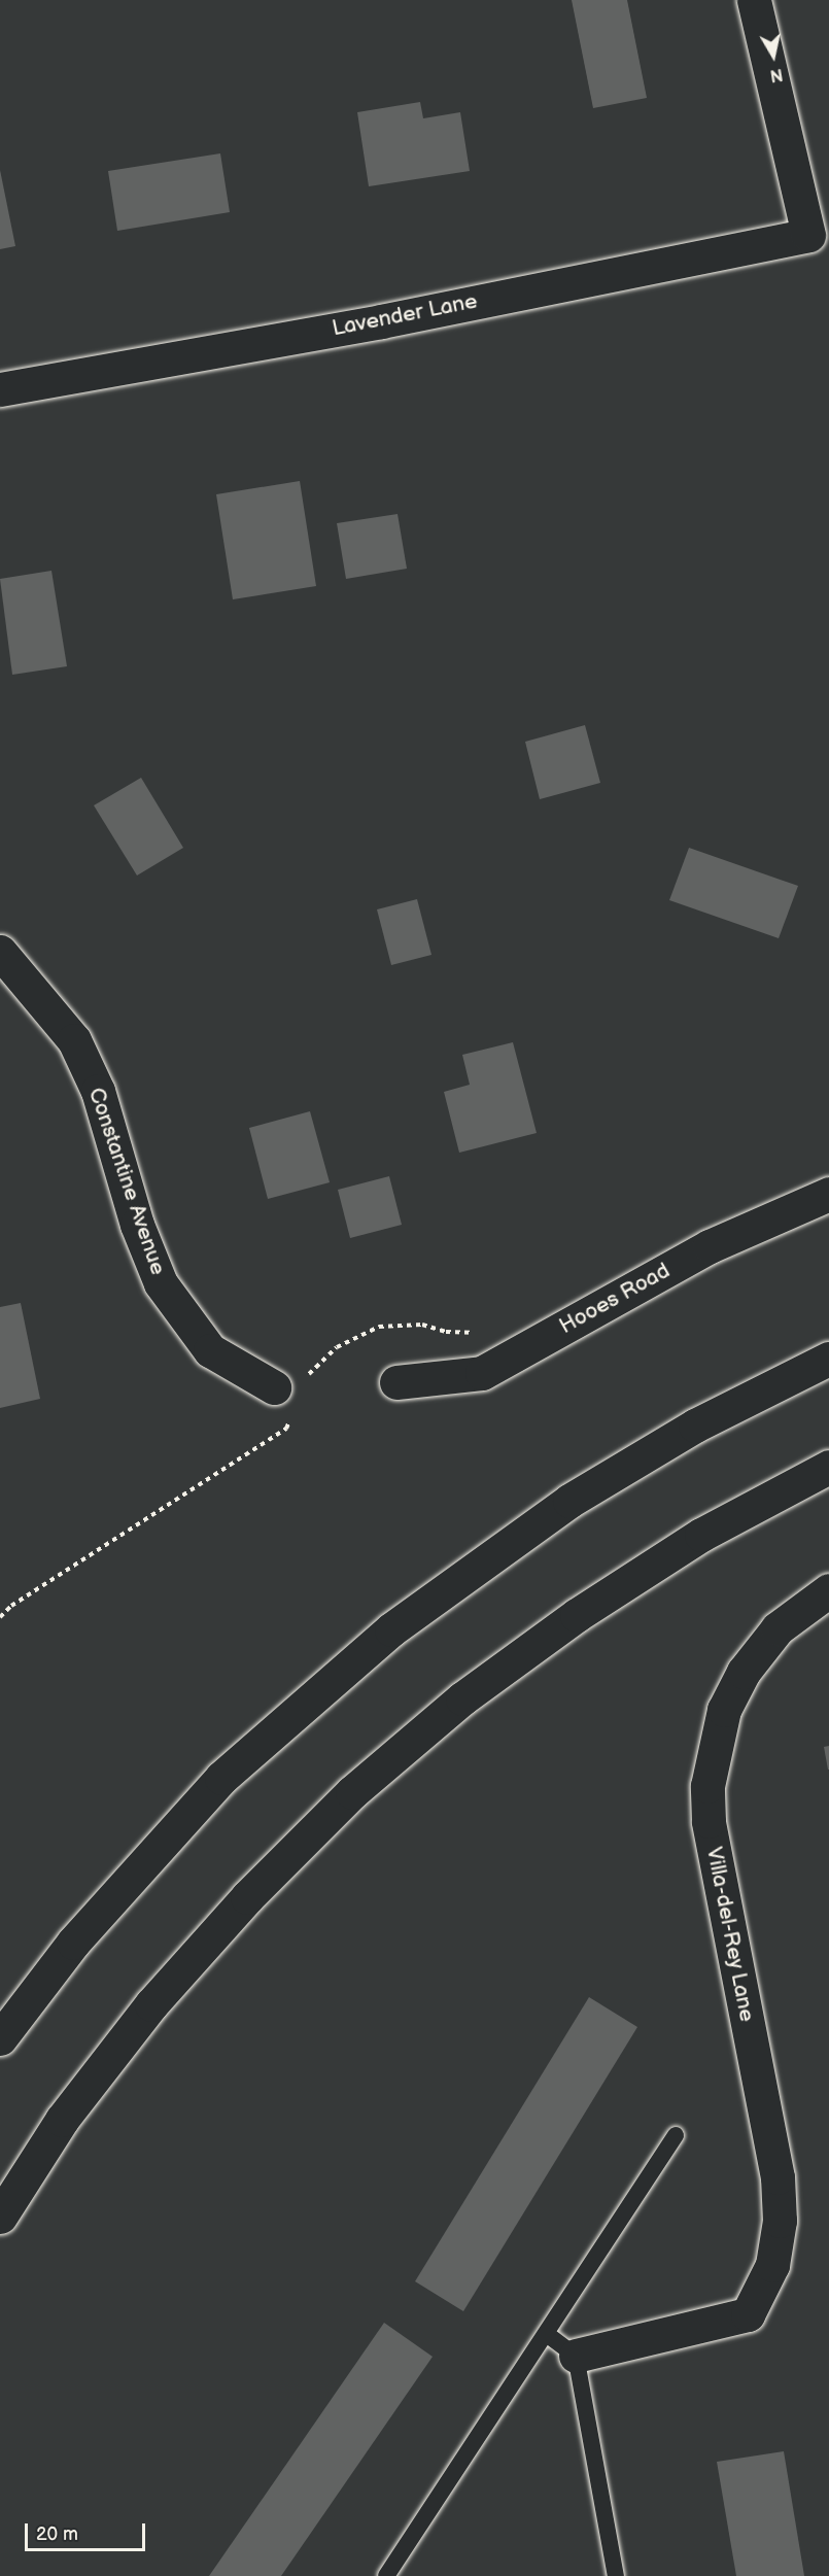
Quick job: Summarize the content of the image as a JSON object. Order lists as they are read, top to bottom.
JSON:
{
  "streets": {
    "street": [
      "Lavender Lane",
      "Constantine Avenue",
      "Hooes Road",
      "Villa-del-Rey Lane"
    ]
  },
  "scale_bar": "20 m",
  "north": "bottom"
}
